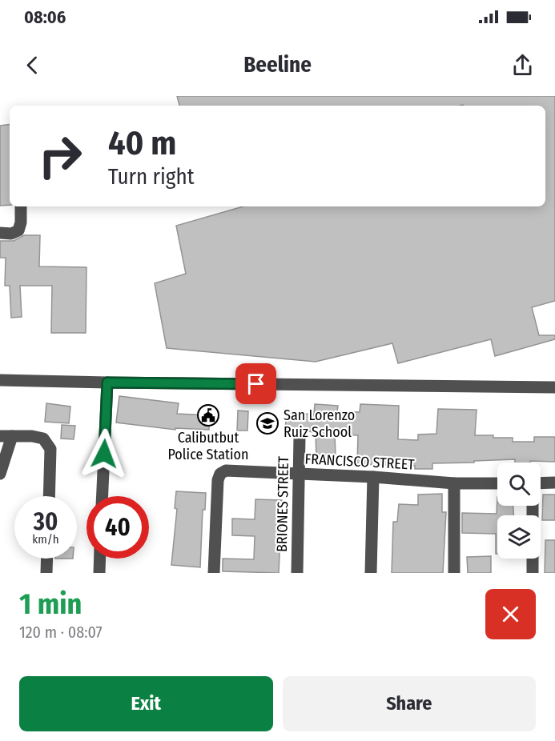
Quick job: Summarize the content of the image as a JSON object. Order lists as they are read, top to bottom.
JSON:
{
  "streets": {
    "street": ["FRANCISCO STREET", "BRIONES STREET"]
  },
  "crossings": [
    ["FRANCISCO STREET", "BRIONES STREET"]
  ],
  "places": {
    "public building": ["Calibutbut Police Station"],
    "school or university": ["San Lorenzo Ruiz School"]
  },
  "page": {
    "status": "08:06",
    "header": "Beeline",
    "turn": ["40 m", "Turn right"],
    "speed": "30 km/h",
    "limit": "40",
    "heading": ["1 min", "120 m · 08:07"],
    "buttons": ["Exit", "Share"]
  }
}
